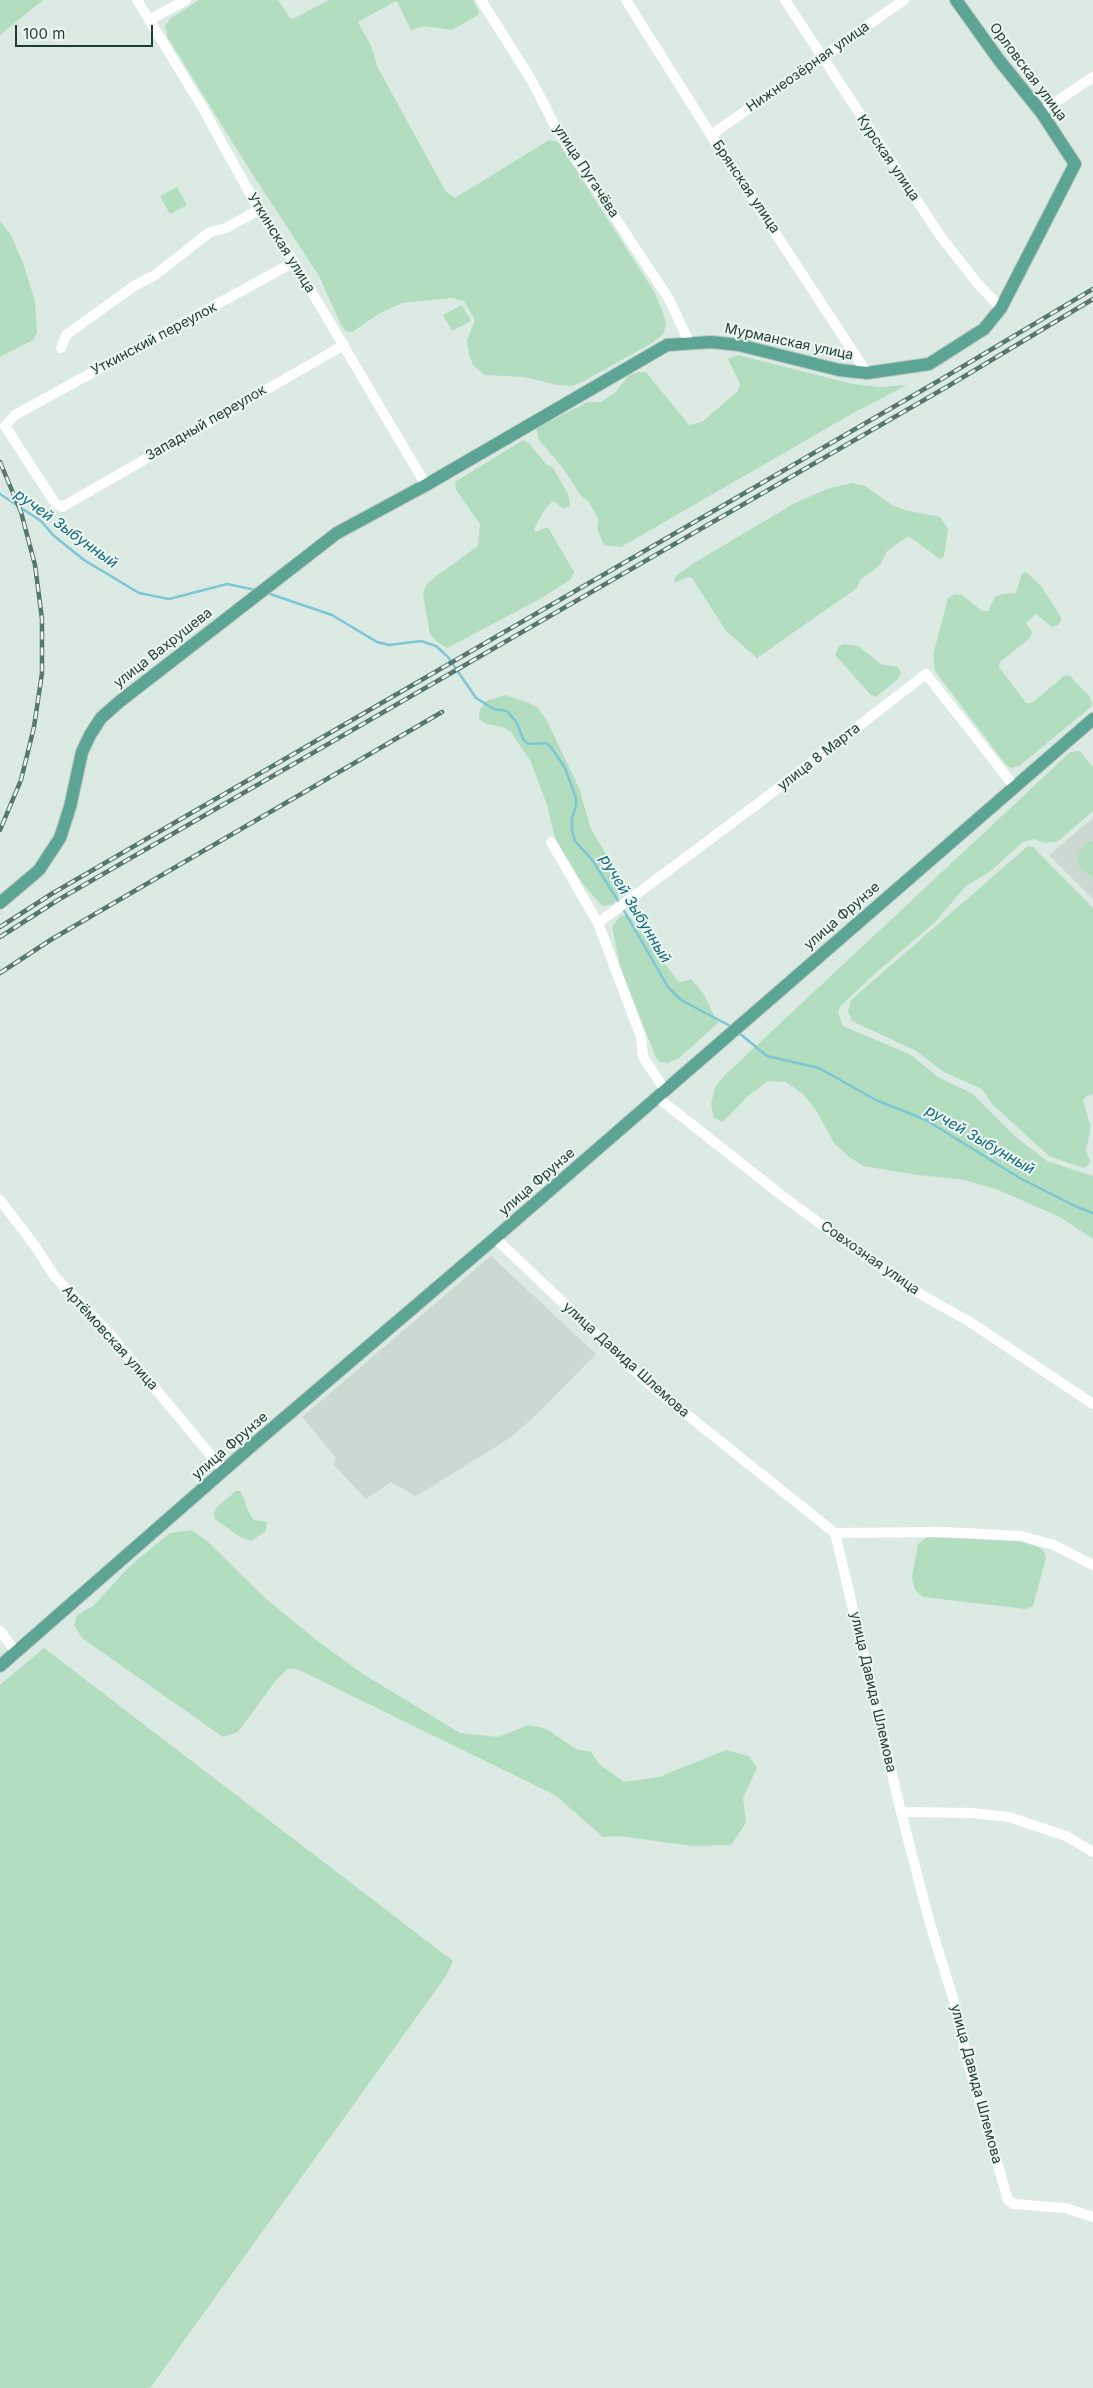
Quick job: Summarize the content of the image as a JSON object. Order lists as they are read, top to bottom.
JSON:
{
  "streets": {
    "main road": [
      "Орловская улица",
      "Мурманская улица",
      "улица Вахрушева",
      "улица Фрунзе"
    ],
    "street": [
      "Нижнеозёрная улица",
      "Курская улица",
      "улица Пугачёва",
      "Брянская улица",
      "Уткинская улица",
      "Уткинский переулок",
      "Западный переулок",
      "улица 8 Марта",
      "Совхозная улица",
      "Артёмовская улица",
      "улица Давида Шлемова"
    ]
  },
  "crossings": [
    ["Нижнеозёрная улица", "Курская улица"],
    ["Нижнеозёрная улица", "Брянская улица"],
    ["Орловская улица", "Мурманская улица"],
    ["Курская улица", "Мурманская улица"],
    ["улица Пугачёва", "Мурманская улица"],
    ["Брянская улица", "Мурманская улица"],
    ["Уткинская улица", "Уткинский переулок"],
    ["Уткинская улица", "Мурманская улица"],
    ["Уткинская улица", "Западный переулок"],
    ["Уткинская улица", "улица Вахрушева"],
    ["Уткинский переулок", "Западный переулок"],
    ["Мурманская улица", "улица Вахрушева"],
    ["улица 8 Марта", "улица Фрунзе"],
    ["улица Фрунзе", "Совхозная улица"],
    ["улица Фрунзе", "Артёмовская улица"],
    ["улица Фрунзе", "улица Давида Шлемова"]
  ],
  "water": ["ручей Зыбунный"],
  "scale_bar": "100 m"
}
